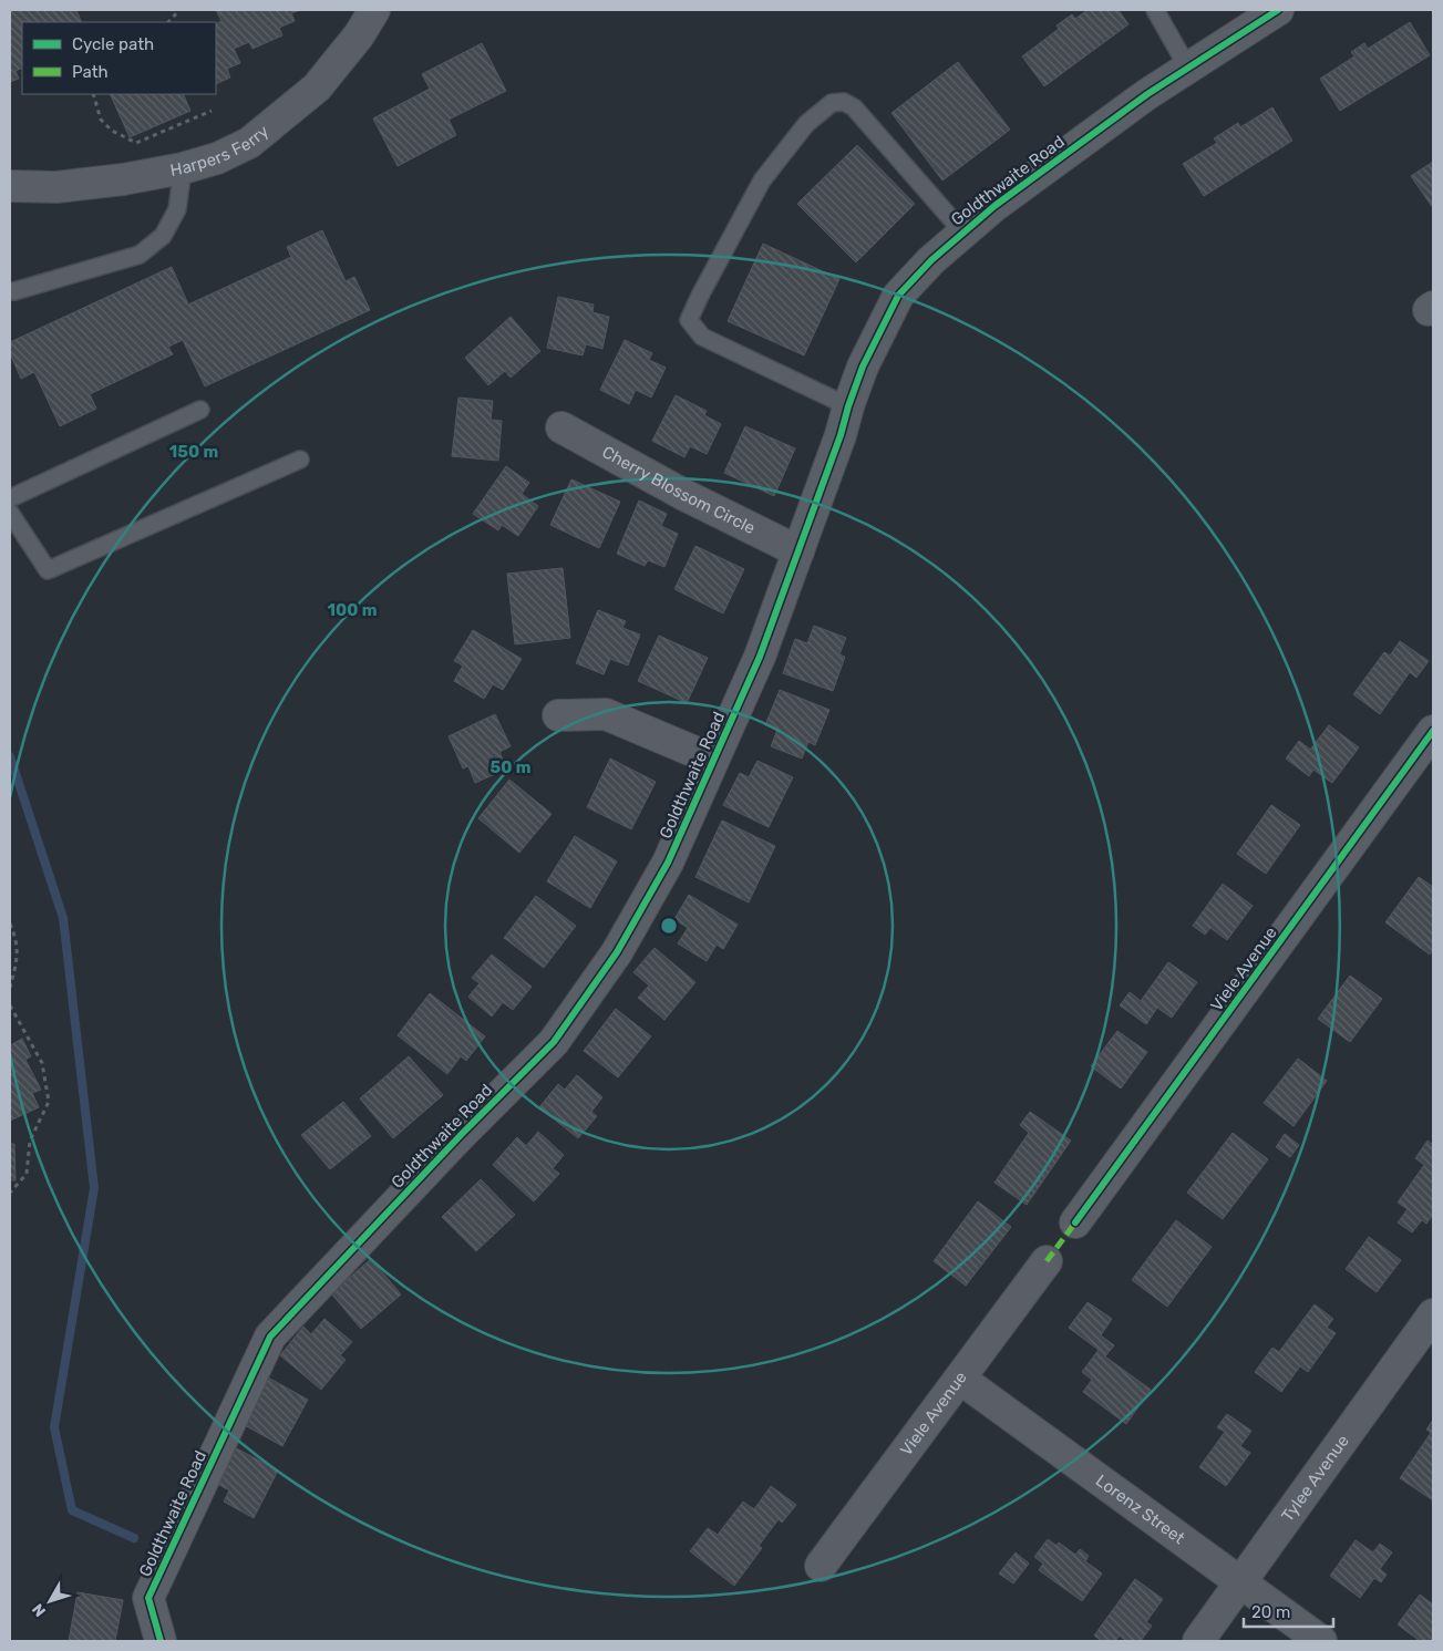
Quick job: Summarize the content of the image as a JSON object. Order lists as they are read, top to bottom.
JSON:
{
  "streets": {
    "street": [
      "Harpers Ferry",
      "Goldthwaite Road",
      "Cherry Blossom Circle",
      "Viele Avenue",
      "Tylee Avenue",
      "Lorenz Street"
    ]
  },
  "crossings": [
    ["Goldthwaite Road", "Cherry Blossom Circle"],
    ["Viele Avenue", "Lorenz Street"],
    ["Tylee Avenue", "Lorenz Street"]
  ],
  "legend": ["Cycle path", "Path"],
  "scale_bar": "20 m",
  "north": "bottom left",
  "rings": ["150 m", "100 m", "50 m"]
}
